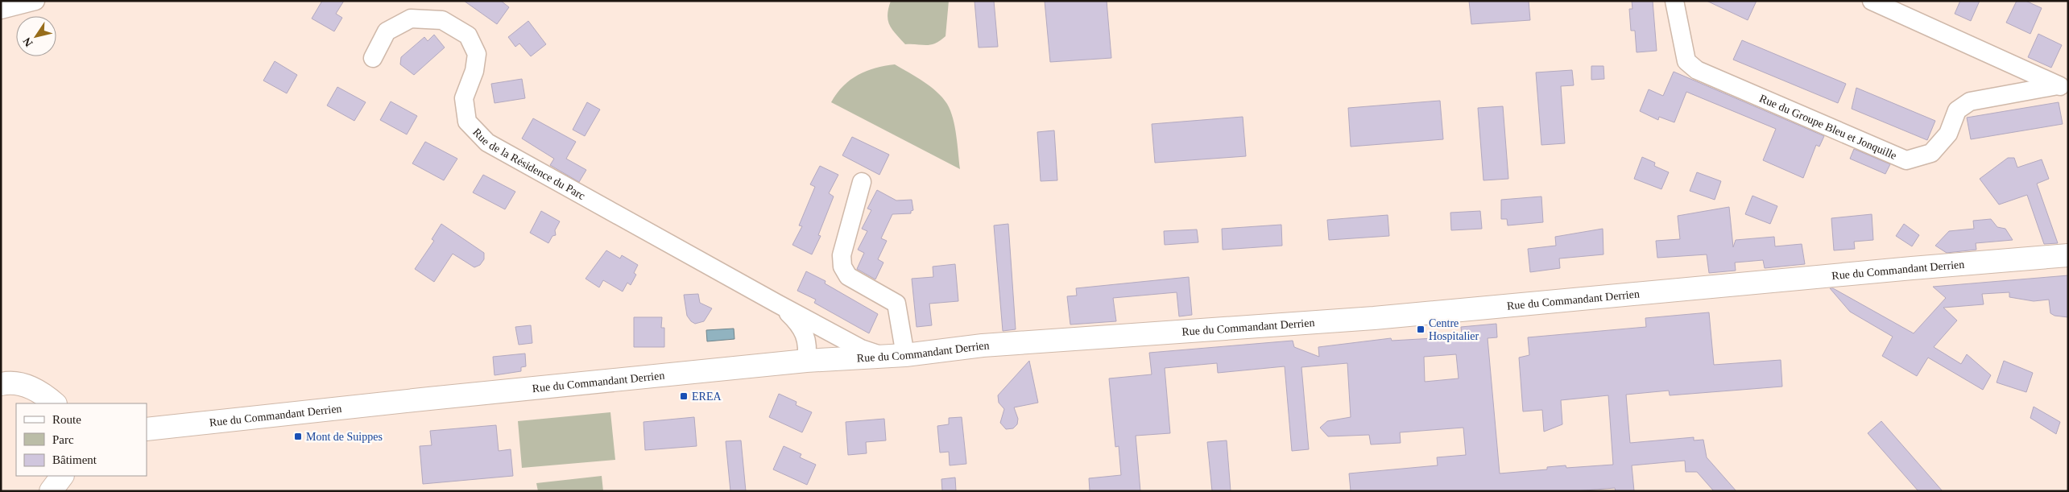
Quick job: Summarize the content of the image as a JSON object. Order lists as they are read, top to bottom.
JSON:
{
  "streets": {
    "main road": ["Rue du Commandant Derrien"],
    "street": ["Rue du Groupe Bleu et Jonquille", "Rue de la Résidence du Parc"]
  },
  "crossings": [
    ["Rue de la Résidence du Parc", "Rue du Commandant Derrien"]
  ],
  "places": {
    "transit": ["Centre Hospitalier", "EREA", "Mont de Suippes"]
  },
  "legend": ["Route", "Parc", "Bâtiment"],
  "north": "bottom left"
}
